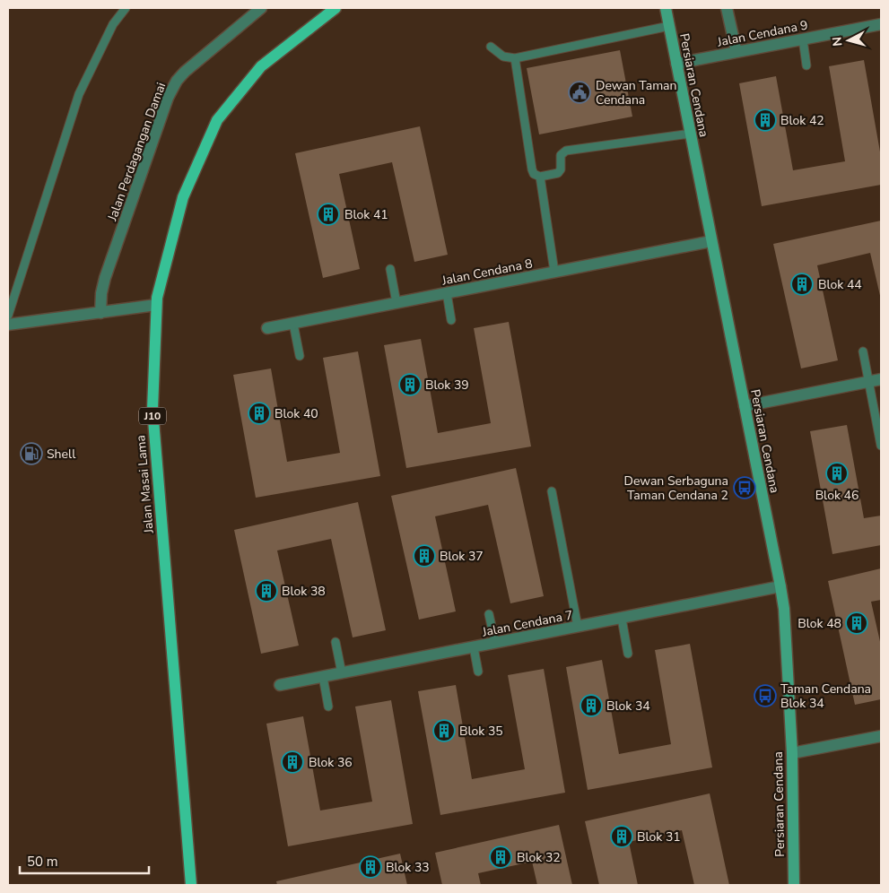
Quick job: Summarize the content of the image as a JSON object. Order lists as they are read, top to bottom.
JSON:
{
  "streets": {
    "main road": ["J10", "Jalan Masai Lama"],
    "street": [
      "Jalan Cendana 9",
      "Persiaran Cendana",
      "Jalan Perdagangan Damai",
      "Jalan Cendana 8",
      "Jalan Cendana 7"
    ]
  },
  "crossings": [
    ["Jalan Cendana 9", "Persiaran Cendana"],
    ["Persiaran Cendana", "Jalan Cendana 8"],
    ["Persiaran Cendana", "Jalan Cendana 7"]
  ],
  "places": {
    "public building": ["Dewan Taman Cendana"],
    "building": [
      "Blok 42",
      "Blok 41",
      "Blok 44",
      "Blok 39",
      "Blok 40",
      "Blok 46",
      "Blok 37",
      "Blok 38",
      "Blok 48",
      "Blok 34",
      "Blok 35",
      "Blok 36",
      "Blok 31",
      "Blok 32",
      "Blok 33"
    ],
    "fuel station": ["Shell"],
    "bus stop": ["Dewan Serbaguna Taman Cendana 2", "Taman Cendana Blok 34"]
  },
  "scale_bar": "50 m",
  "north": "left"
}
